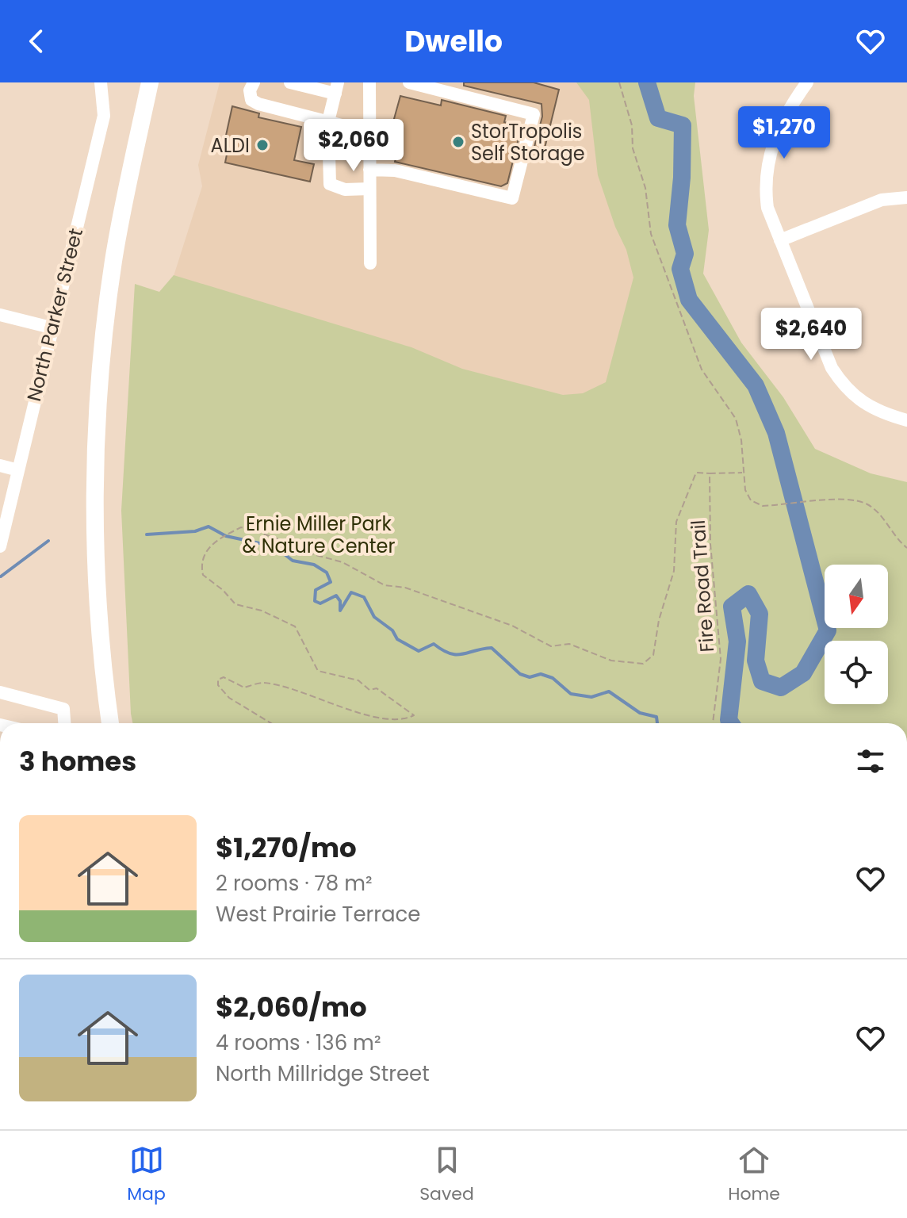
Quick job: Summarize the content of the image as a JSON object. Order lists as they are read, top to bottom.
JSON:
{
  "streets": {
    "street": ["North Parker Street"],
    "path": ["Fire Road Trail"]
  },
  "parks": ["Ernie Miller Park & Nature Center"],
  "places": ["StorTropolis Self Storage", "ALDI"],
  "north": "bottom",
  "page": {
    "header": "Dwello",
    "price": ["$1,270", "$2,060", "$2,640"],
    "heading": "3 homes",
    "list": [
      {
        "name": "$1,270/mo",
        "note": "2 rooms · 78 m² · West Prairie Terrace"
      },
      {
        "name": "$2,060/mo",
        "note": "4 rooms · 136 m² · North Millridge Street"
      }
    ],
    "tabs": ["Map", "Saved", "Home"]
  }
}
